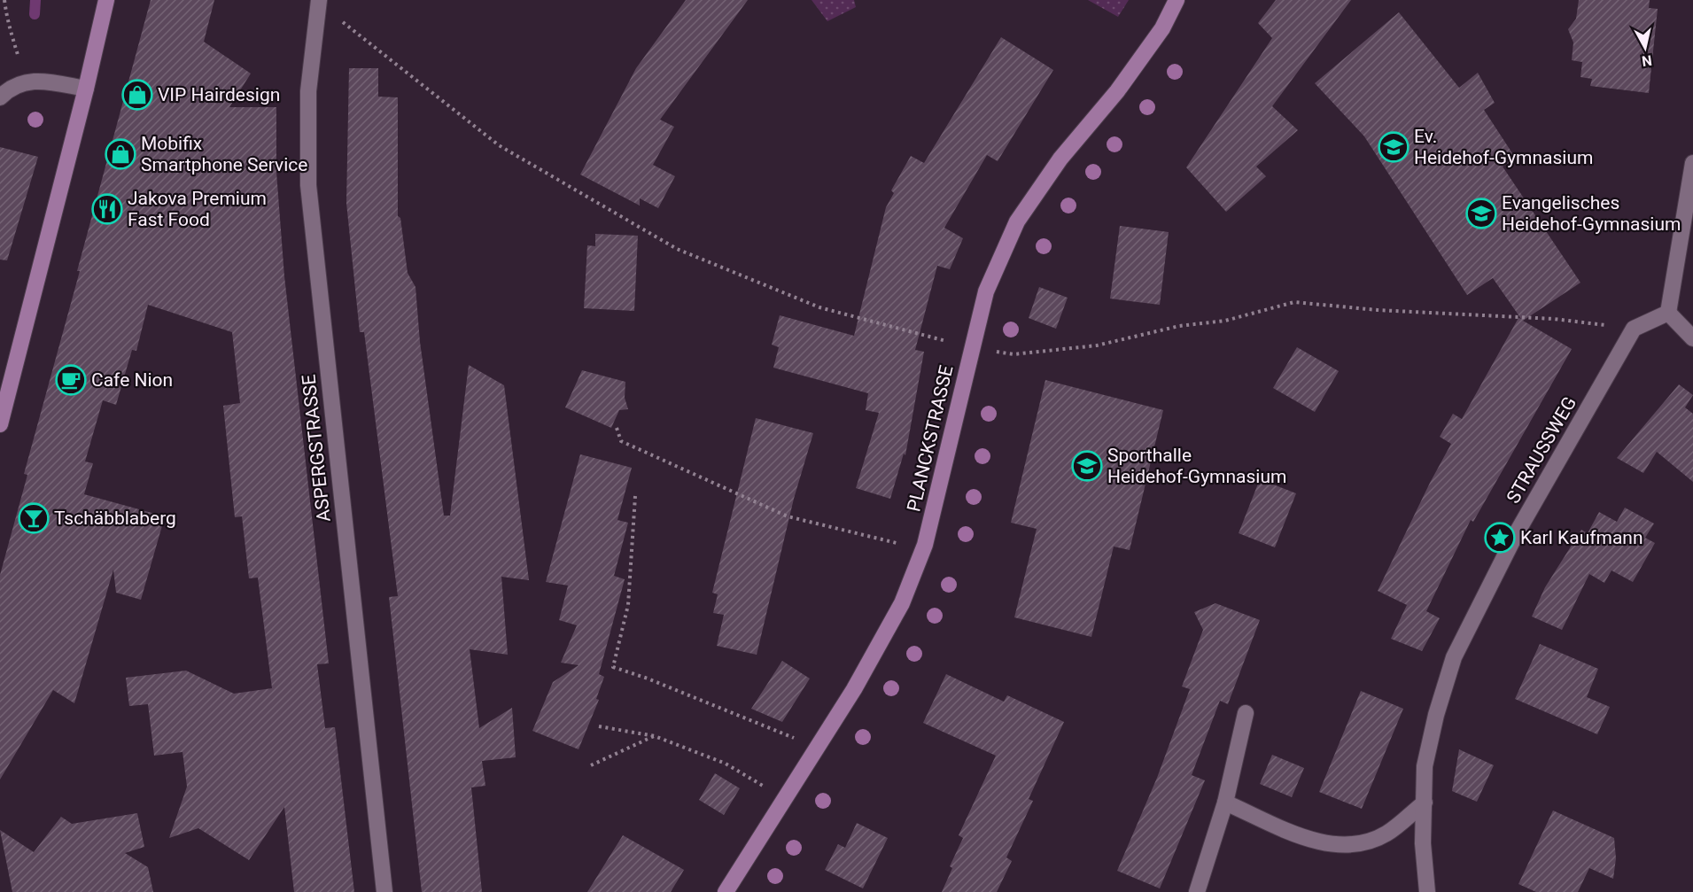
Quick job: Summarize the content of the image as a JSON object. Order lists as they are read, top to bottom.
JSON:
{
  "streets": {
    "main road": ["PLANCKSTRASSE"],
    "street": ["ASPERGSTRASSE", "STRAUSSWEG"]
  },
  "places": {
    "shop": ["VIP Hairdesign", "Mobifix Smartphone Service"],
    "school or university": ["Ev. Heidehof-Gymnasium", "Evangelisches Heidehof-Gymnasium", "Sporthalle Heidehof-Gymnasium"],
    "restaurant": ["Jakova Premium Fast Food"],
    "cafe": ["Cafe Nion"],
    "bar": ["Tschäbblaberg"],
    "place": ["Karl Kaufmann"]
  },
  "north": "bottom"
}
